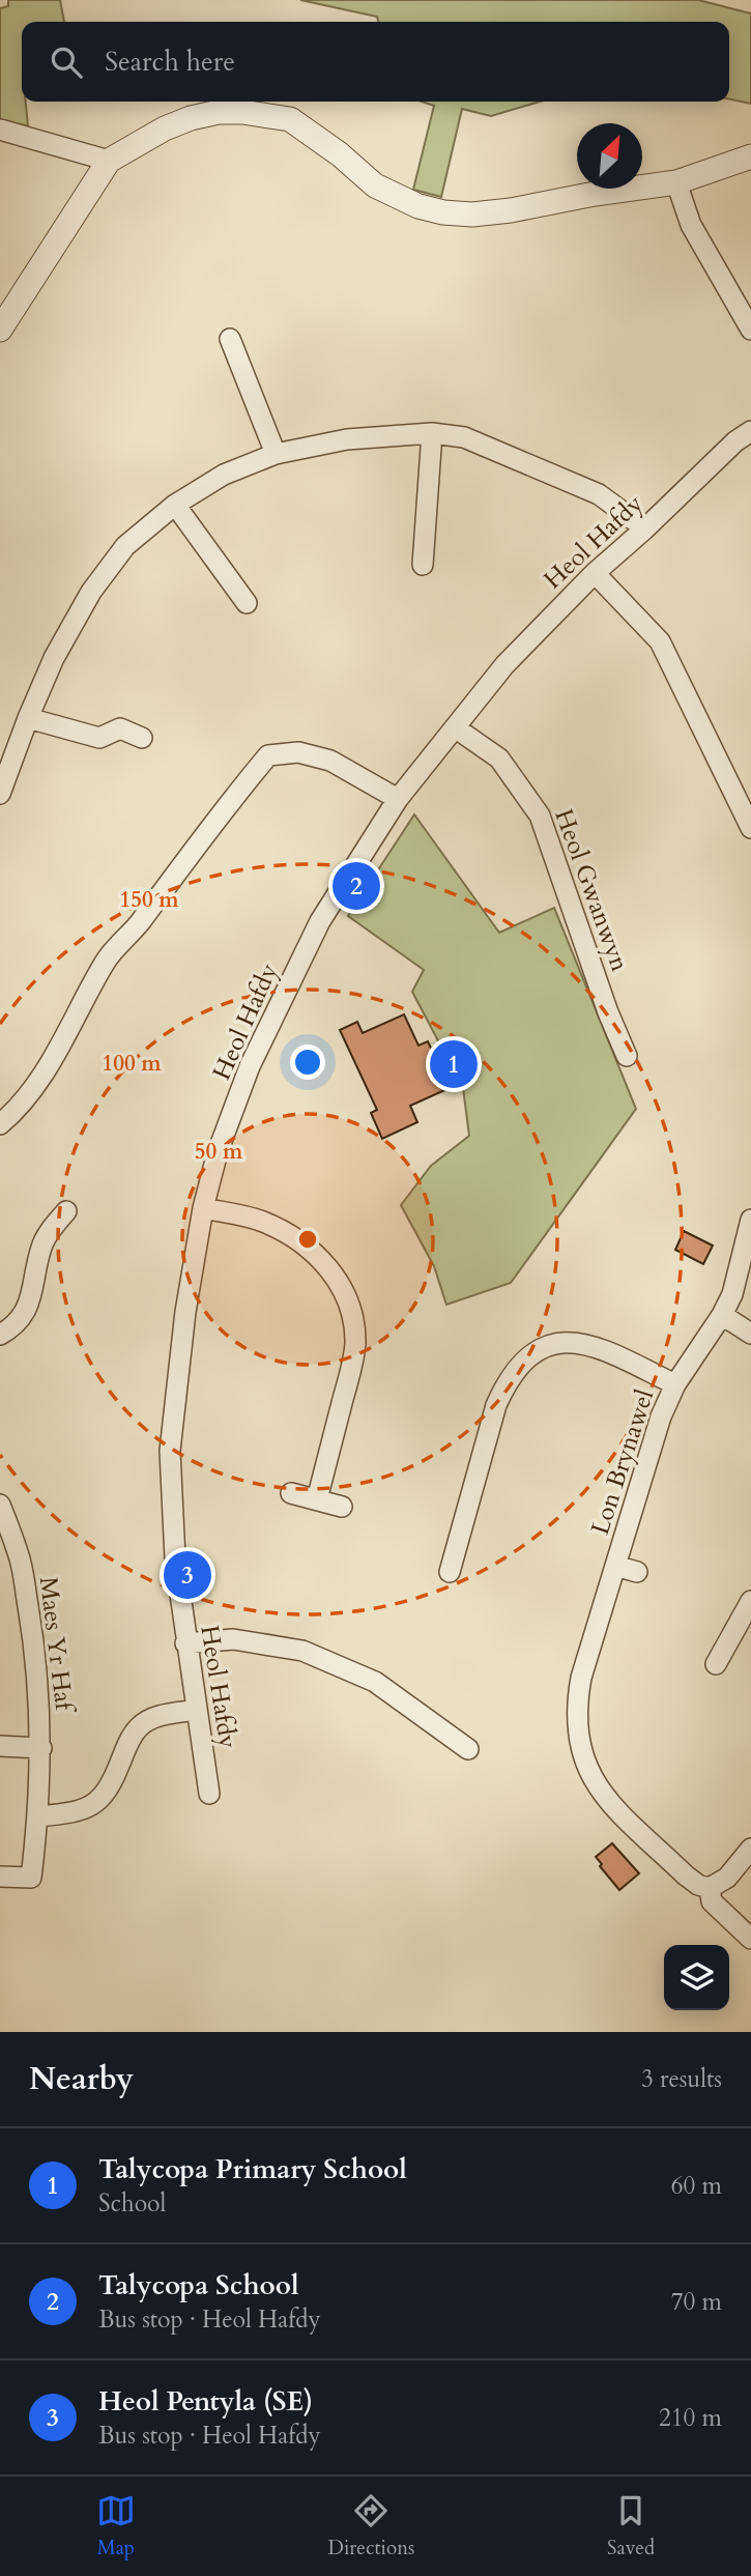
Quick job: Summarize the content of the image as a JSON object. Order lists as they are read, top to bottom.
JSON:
{
  "streets": {
    "street": [
      "Heol Hafdy",
      "Heol Gwanwyn",
      "Lon Brynawel",
      "Maes Yr Haf"
    ]
  },
  "crossings": [
    ["Heol Hafdy", "Heol Gwanwyn"]
  ],
  "north": "top right",
  "page": {
    "search": "Search here",
    "pins": ["2", "1", "3"],
    "heading": ["Nearby", "3 results"],
    "list": [
      {
        "mark": "1",
        "name": "Talycopa Primary School",
        "note": "School",
        "value": "60 m"
      },
      {
        "mark": "2",
        "name": "Talycopa School",
        "note": "Bus stop · Heol Hafdy",
        "value": "70 m"
      },
      {
        "mark": "3",
        "name": "Heol Pentyla (SE)",
        "note": "Bus stop · Heol Hafdy",
        "value": "210 m"
      }
    ],
    "nav": ["Map", "Directions", "Saved"]
  },
  "rings": ["150 m", "100 m", "50 m"]
}
